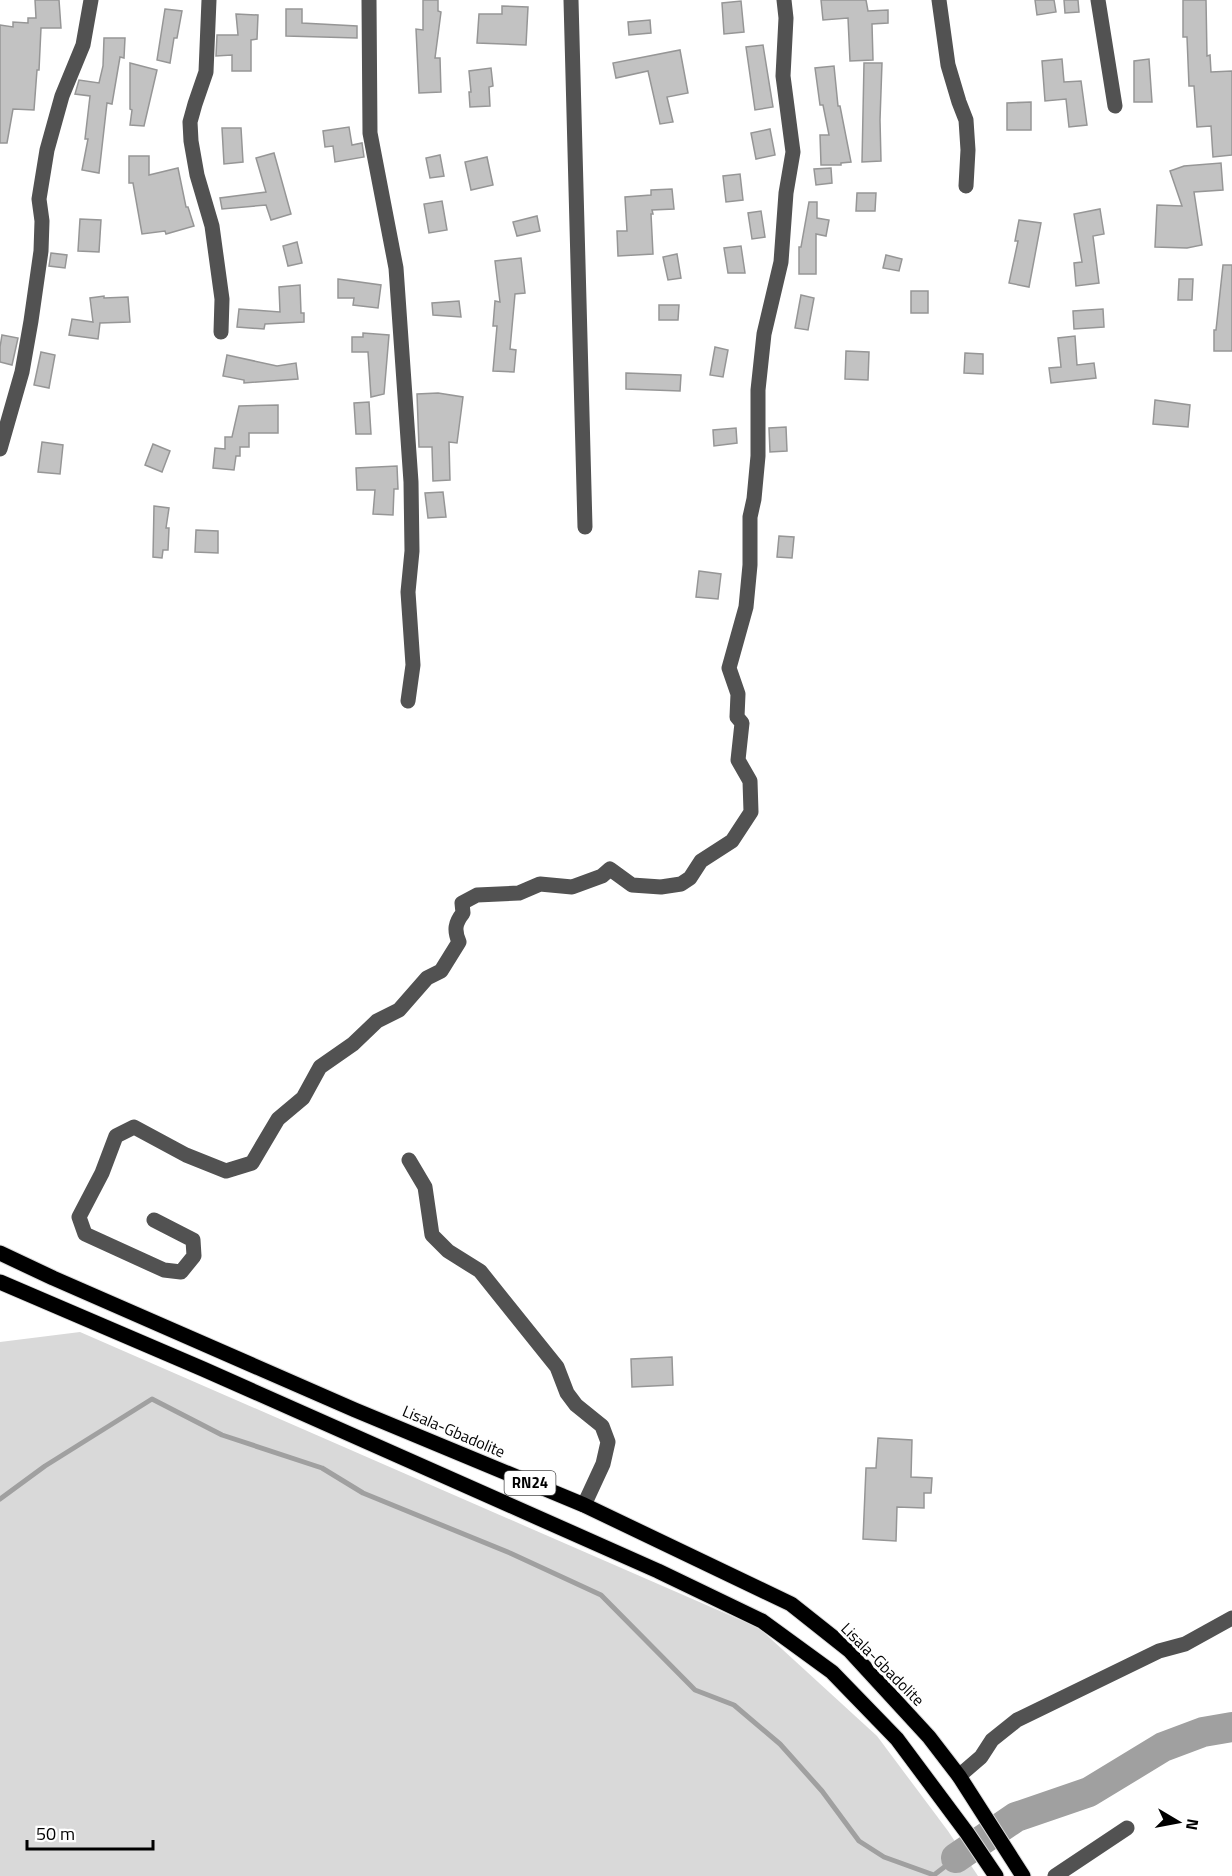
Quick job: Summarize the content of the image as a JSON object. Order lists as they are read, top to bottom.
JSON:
{
  "streets": {
    "main road": ["Lisala-Gbadolite", "RN24"]
  },
  "scale_bar": "50 m",
  "north": "right"
}
